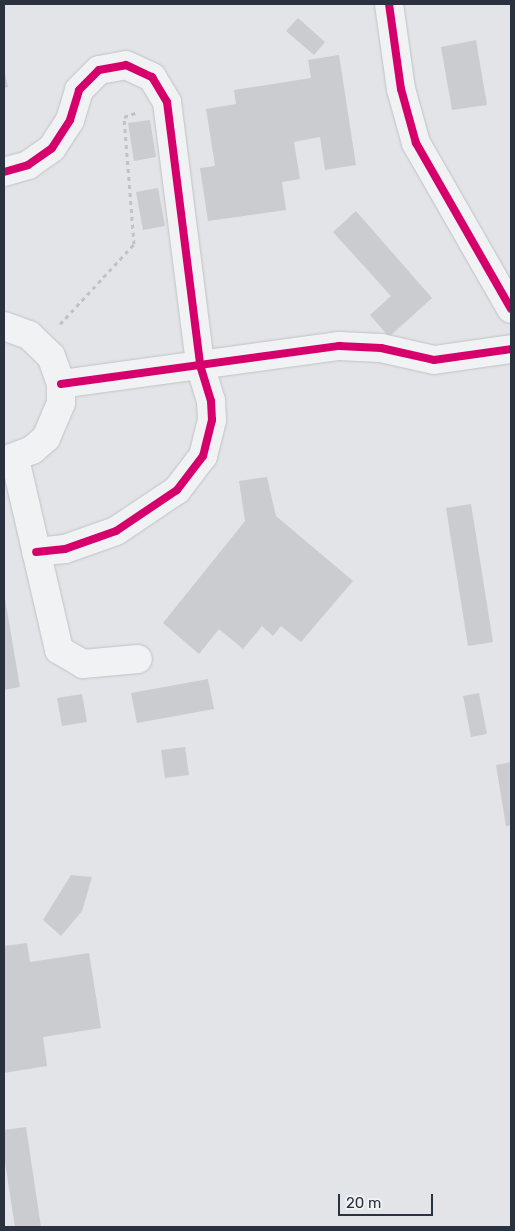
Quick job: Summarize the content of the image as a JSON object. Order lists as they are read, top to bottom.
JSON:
{
  "scale_bar": "20 m"
}
